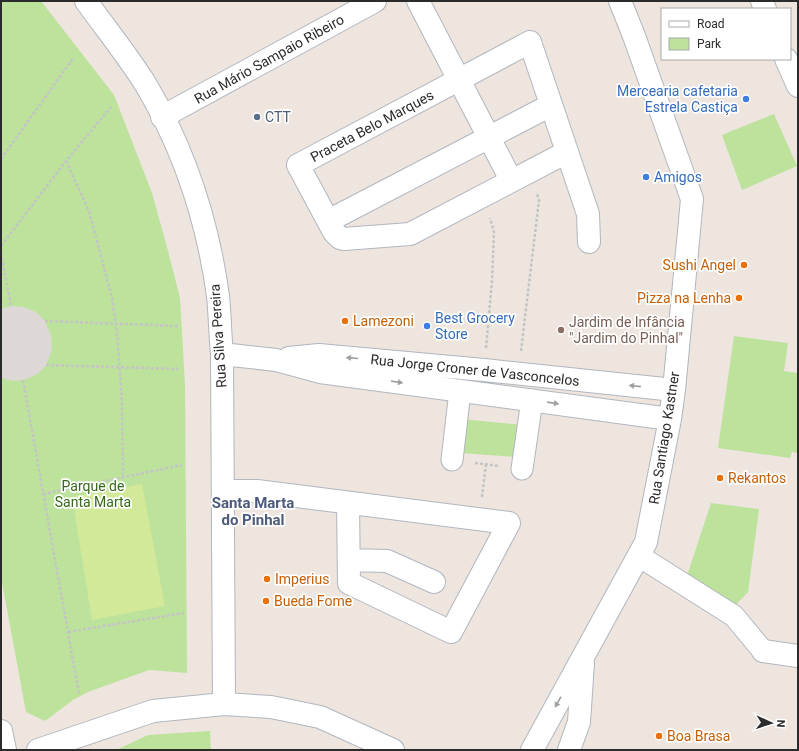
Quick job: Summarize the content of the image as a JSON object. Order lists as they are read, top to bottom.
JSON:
{
  "streets": {
    "street": [
      "Rua Mário Sampaio Ribeiro",
      "Praceta Belo Marques",
      "Rua Silva Pereira",
      "Rua Jorge Croner de Vasconcelos",
      "Rua Santiago Kastner"
    ]
  },
  "crossings": [
    ["Rua Mário Sampaio Ribeiro", "Rua Silva Pereira"],
    ["Rua Silva Pereira", "Rua Jorge Croner de Vasconcelos"],
    ["Rua Jorge Croner de Vasconcelos", "Rua Santiago Kastner"]
  ],
  "districts": ["Santa Marta do Pinhal"],
  "parks": ["Parque de Santa Marta"],
  "places": [
    "Mercearia cafetaria Estrela Castiça",
    "CTT",
    "Amigos",
    "Sushi Angel",
    "Pizza na Lenha",
    "Lamezoni",
    "Best Grocery Store",
    "Jardim de Infância \"Jardim do Pinhal\"",
    "Rekantos",
    "Imperius",
    "Bueda Fome",
    "Boa Brasa"
  ],
  "legend": ["Road", "Park"],
  "north": "right"
}
